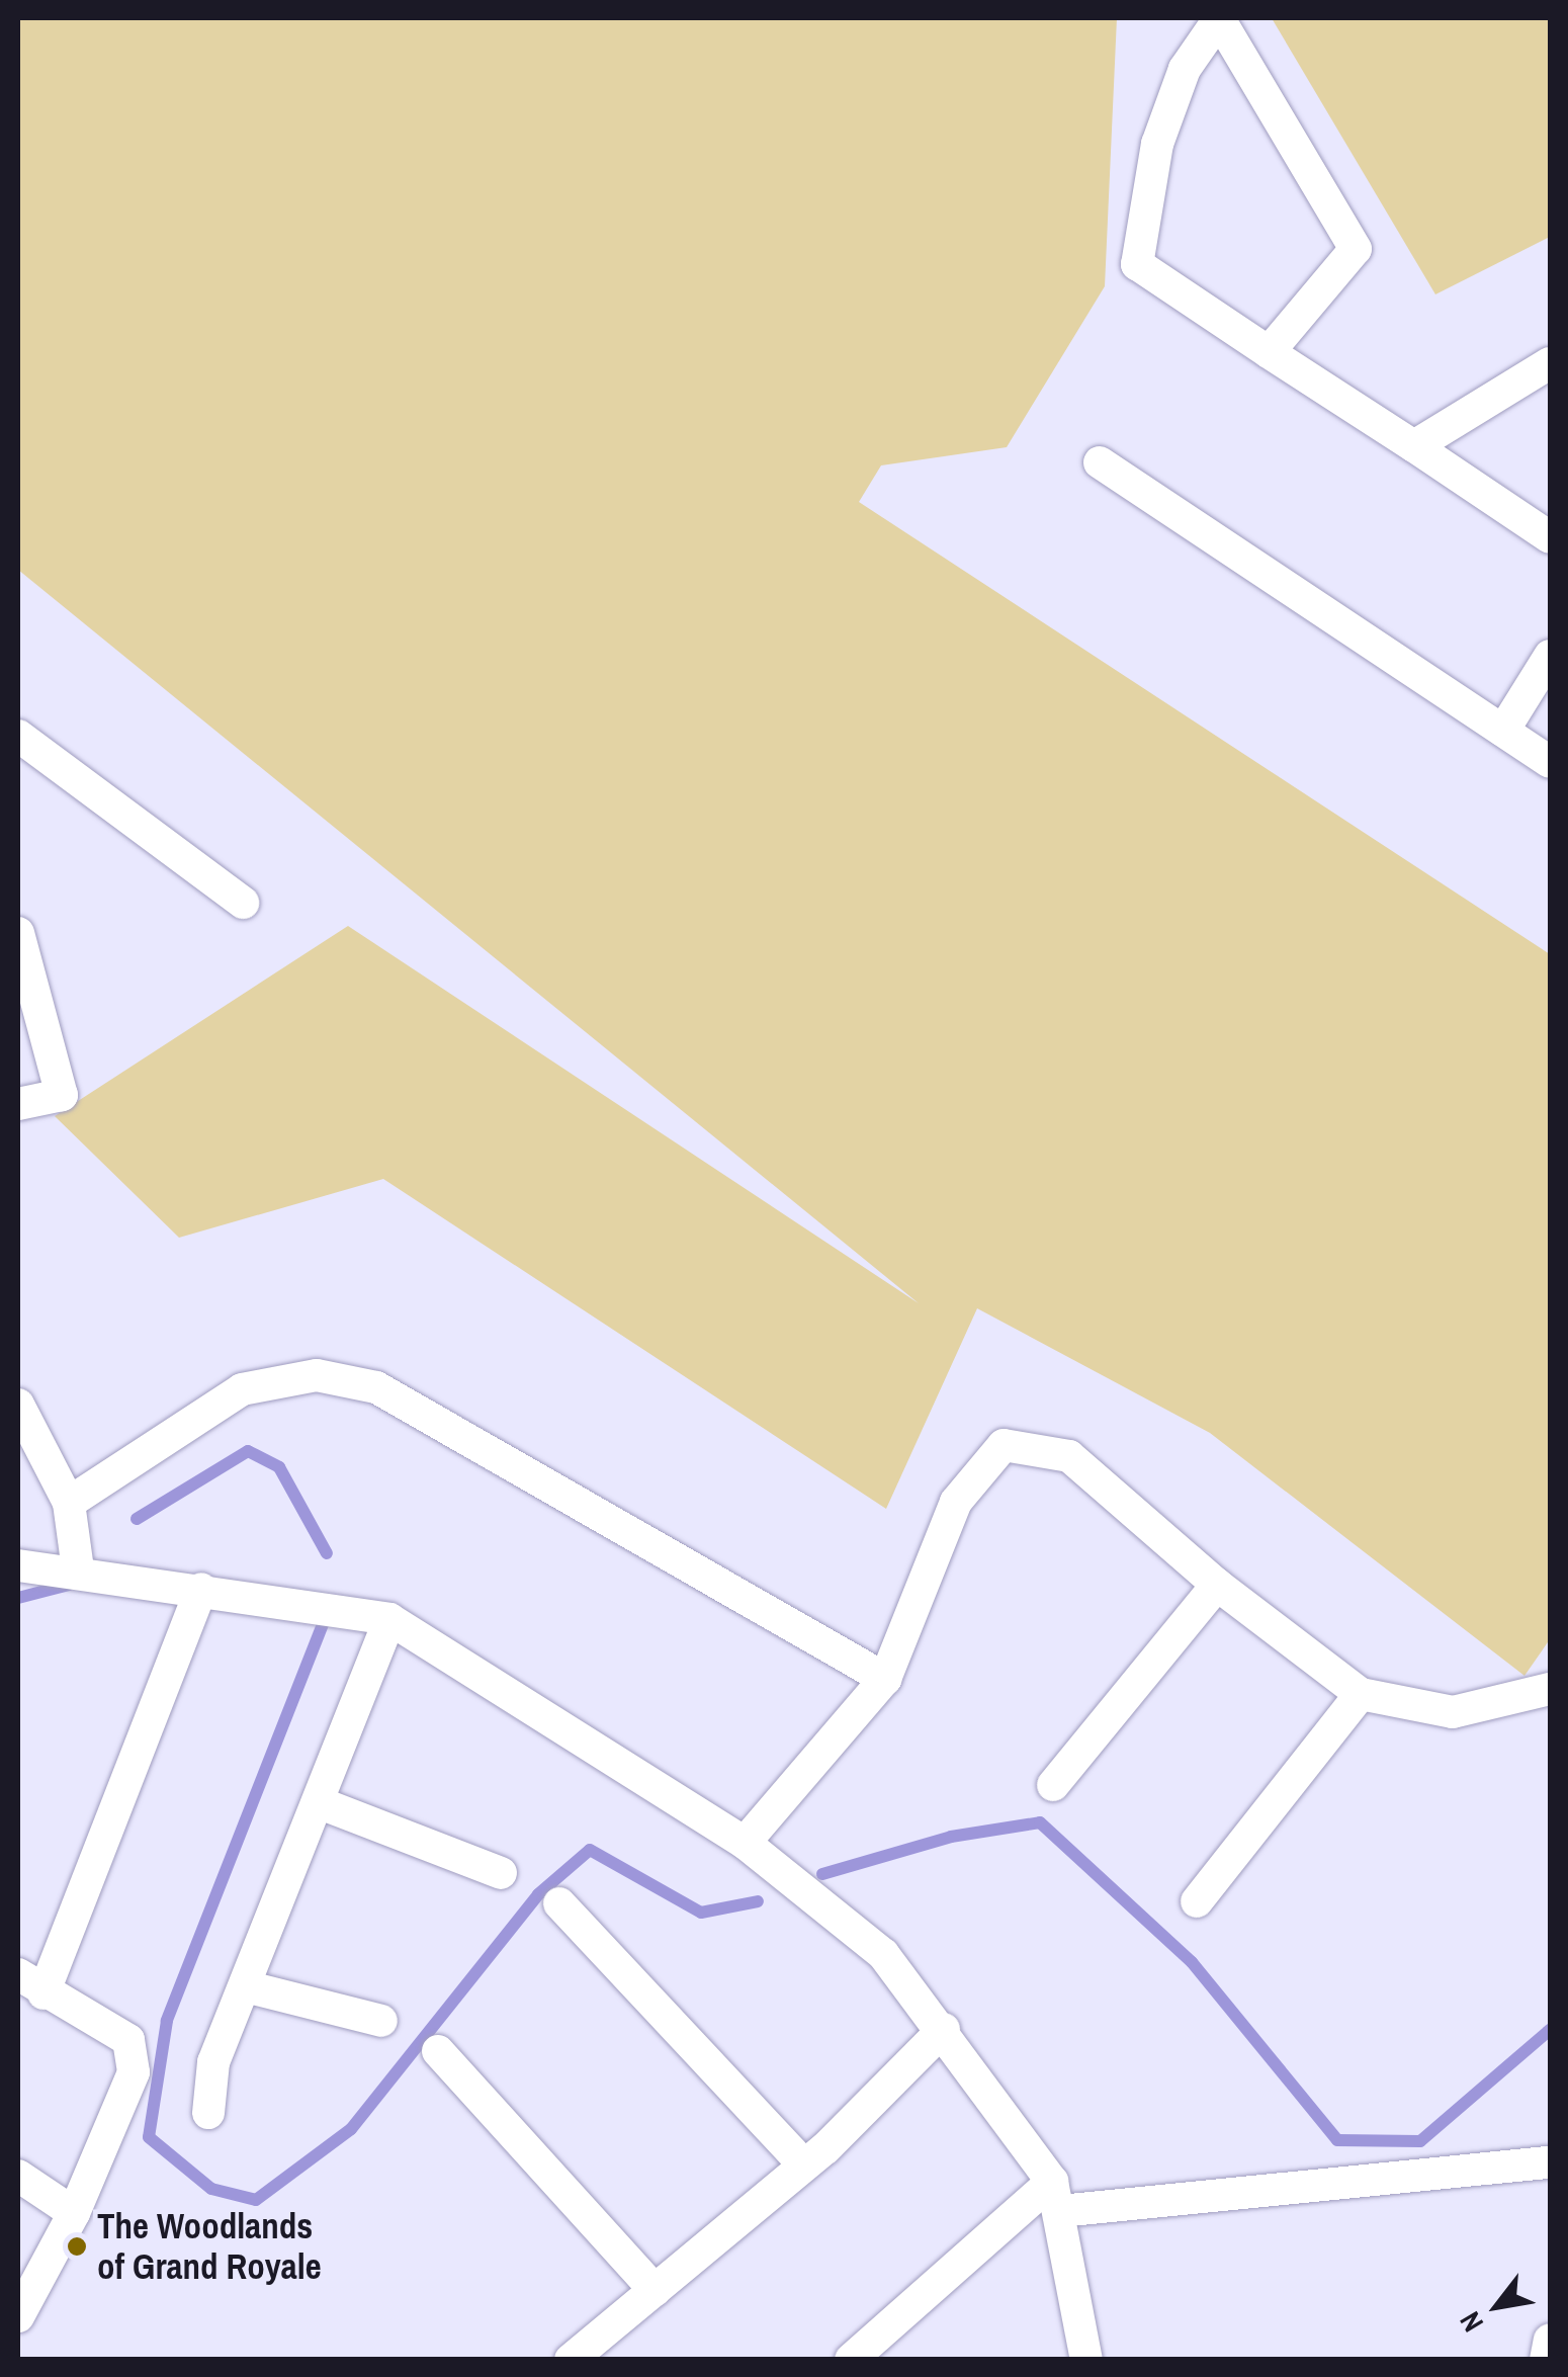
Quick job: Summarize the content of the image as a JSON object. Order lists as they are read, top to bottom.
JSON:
{
  "places": ["The Woodlands of Grand Royale"],
  "north": "bottom left"
}
